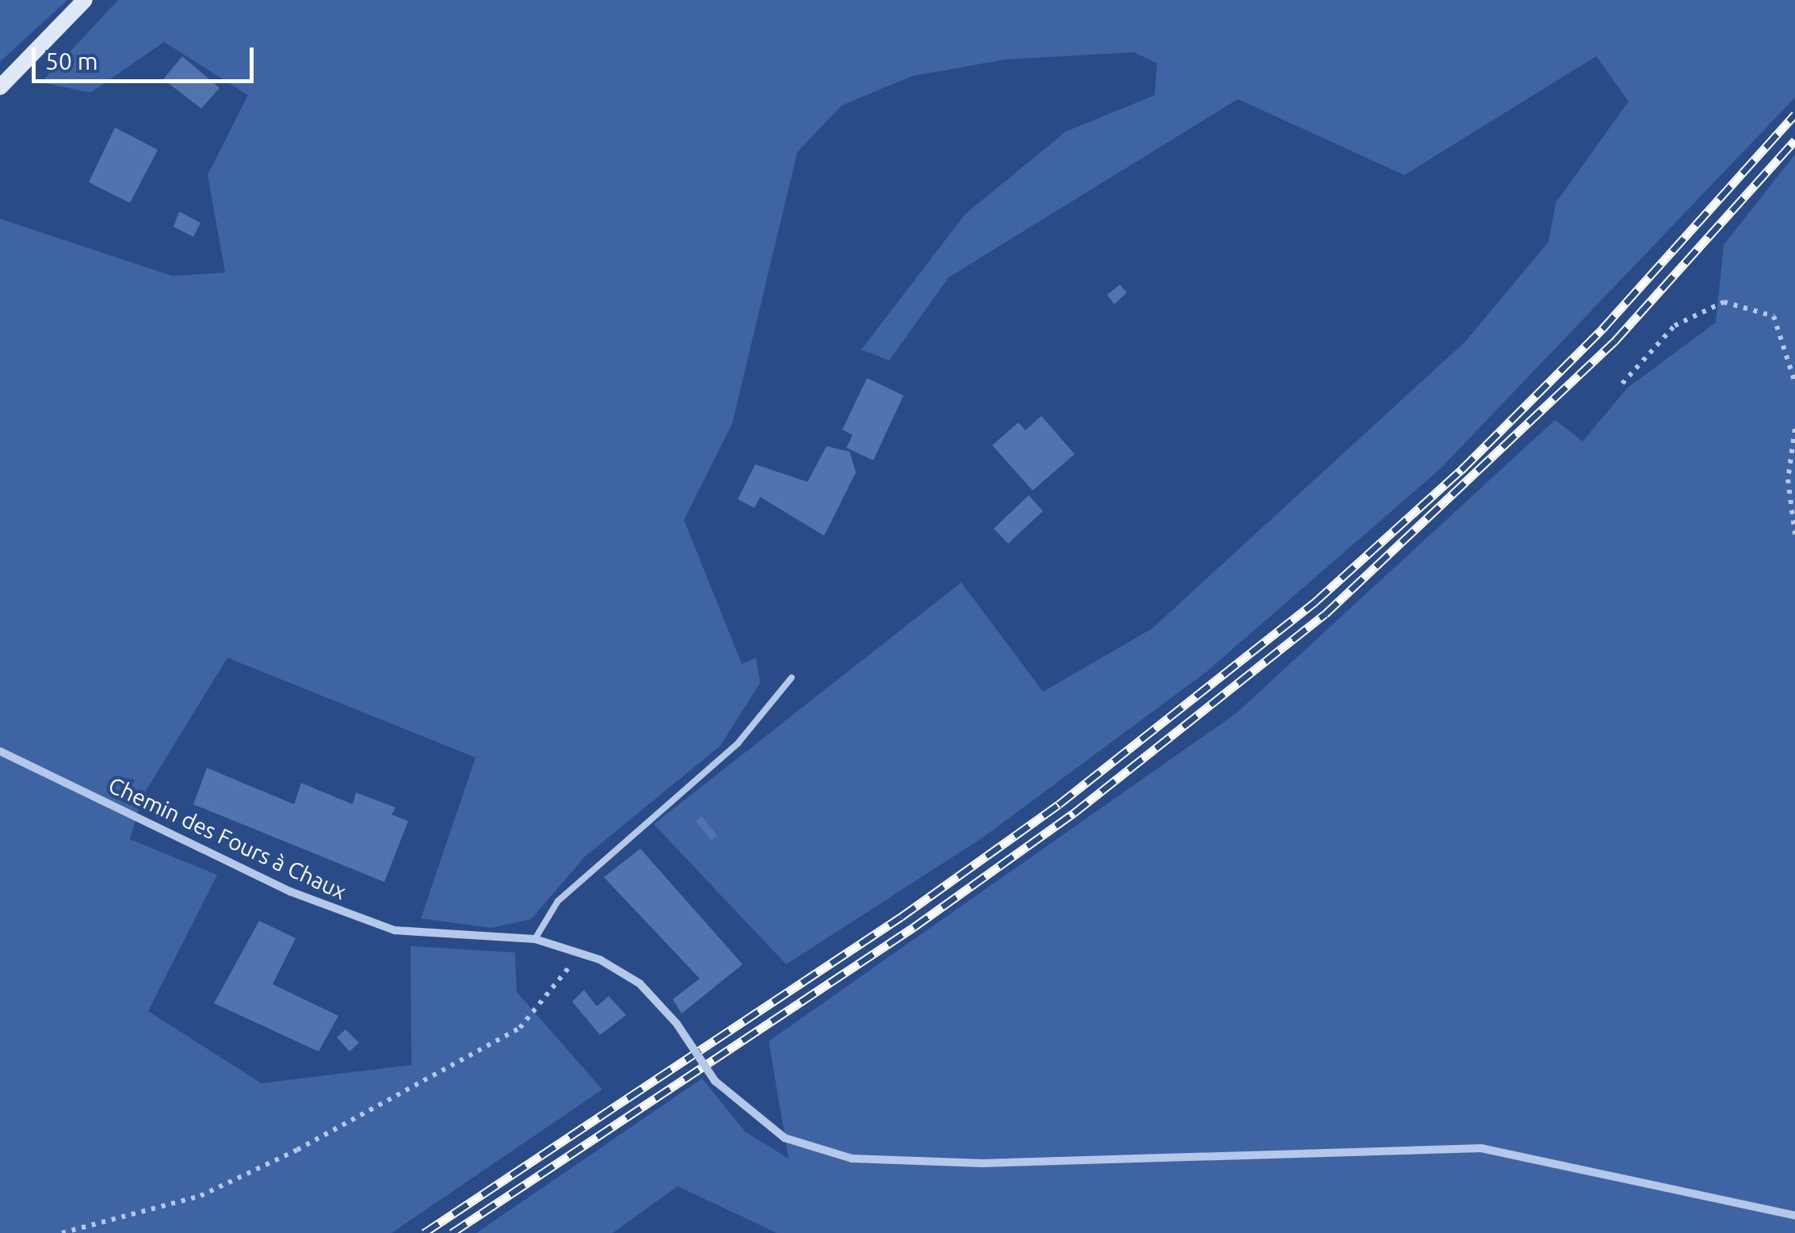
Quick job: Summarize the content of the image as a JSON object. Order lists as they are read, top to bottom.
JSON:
{
  "streets": {
    "street": ["Chemin des Fours à Chaux"]
  },
  "scale_bar": "50 m"
}
